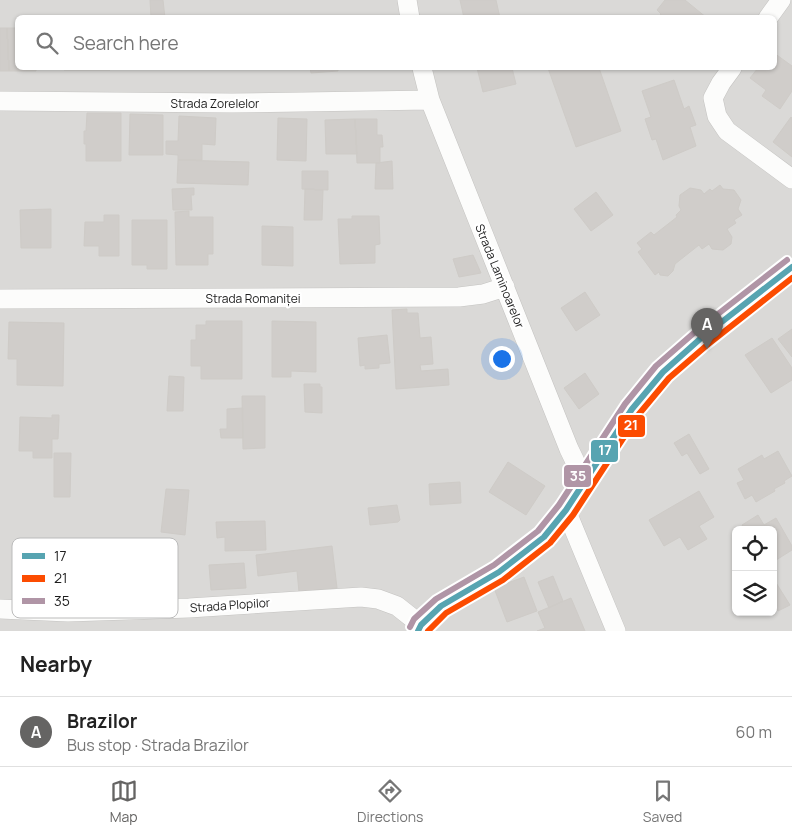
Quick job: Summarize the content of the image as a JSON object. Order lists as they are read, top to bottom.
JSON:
{
  "streets": {
    "street": [
      "Strada Zorelelor",
      "Strada Laminoarelor",
      "Strada Romaniței",
      "Strada Plopilor"
    ]
  },
  "crossings": [
    ["Strada Zorelelor", "Strada Laminoarelor"],
    ["Strada Laminoarelor", "Strada Romaniței"]
  ],
  "lines": ["transit line 35", "transit line 17", "transit line 21"],
  "legend": ["17", "21", "35"],
  "page": {
    "search": "Search here",
    "pins": "A",
    "heading": "Nearby",
    "list": [
      {
        "mark": "A",
        "name": "Brazilor",
        "note": "Bus stop · Strada Brazilor",
        "value": "60 m"
      }
    ],
    "nav": ["Map", "Directions", "Saved"]
  }
}
